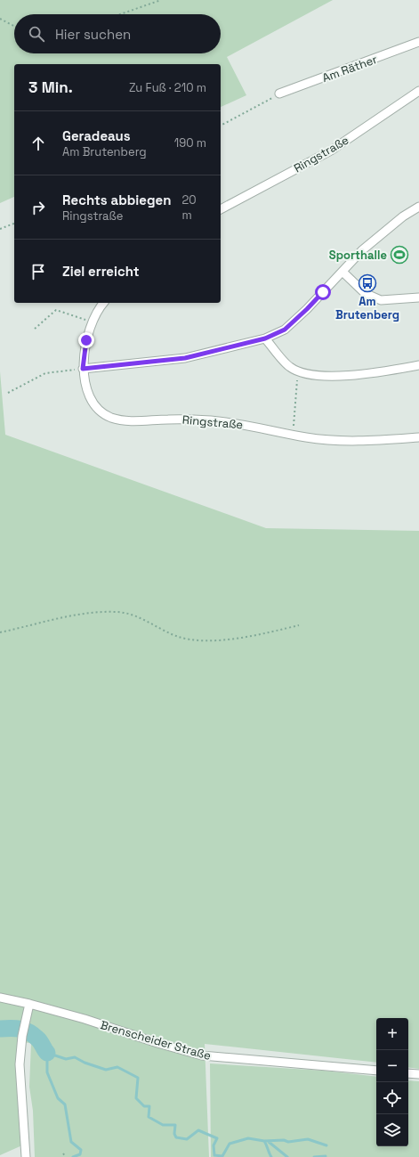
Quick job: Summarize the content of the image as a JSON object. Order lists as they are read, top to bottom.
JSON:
{
  "streets": {
    "street": ["Am Räther", "Ringstraße", "Brenscheider Straße"]
  },
  "places": {
    "sports": ["Sporthalle"],
    "bus stop": ["Am Brutenberg"]
  },
  "page": {
    "search": "Hier suchen",
    "heading": ["3 Min.", "Zu Fuß · 210 m"],
    "list": [
      ["Geradeaus", "Am Brutenberg", "190 m"],
      ["Rechts abbiegen", "Ringstraße", "20 m"],
      "Ziel erreicht"
    ],
    "map_buttons": ["+", "−"]
  }
}
